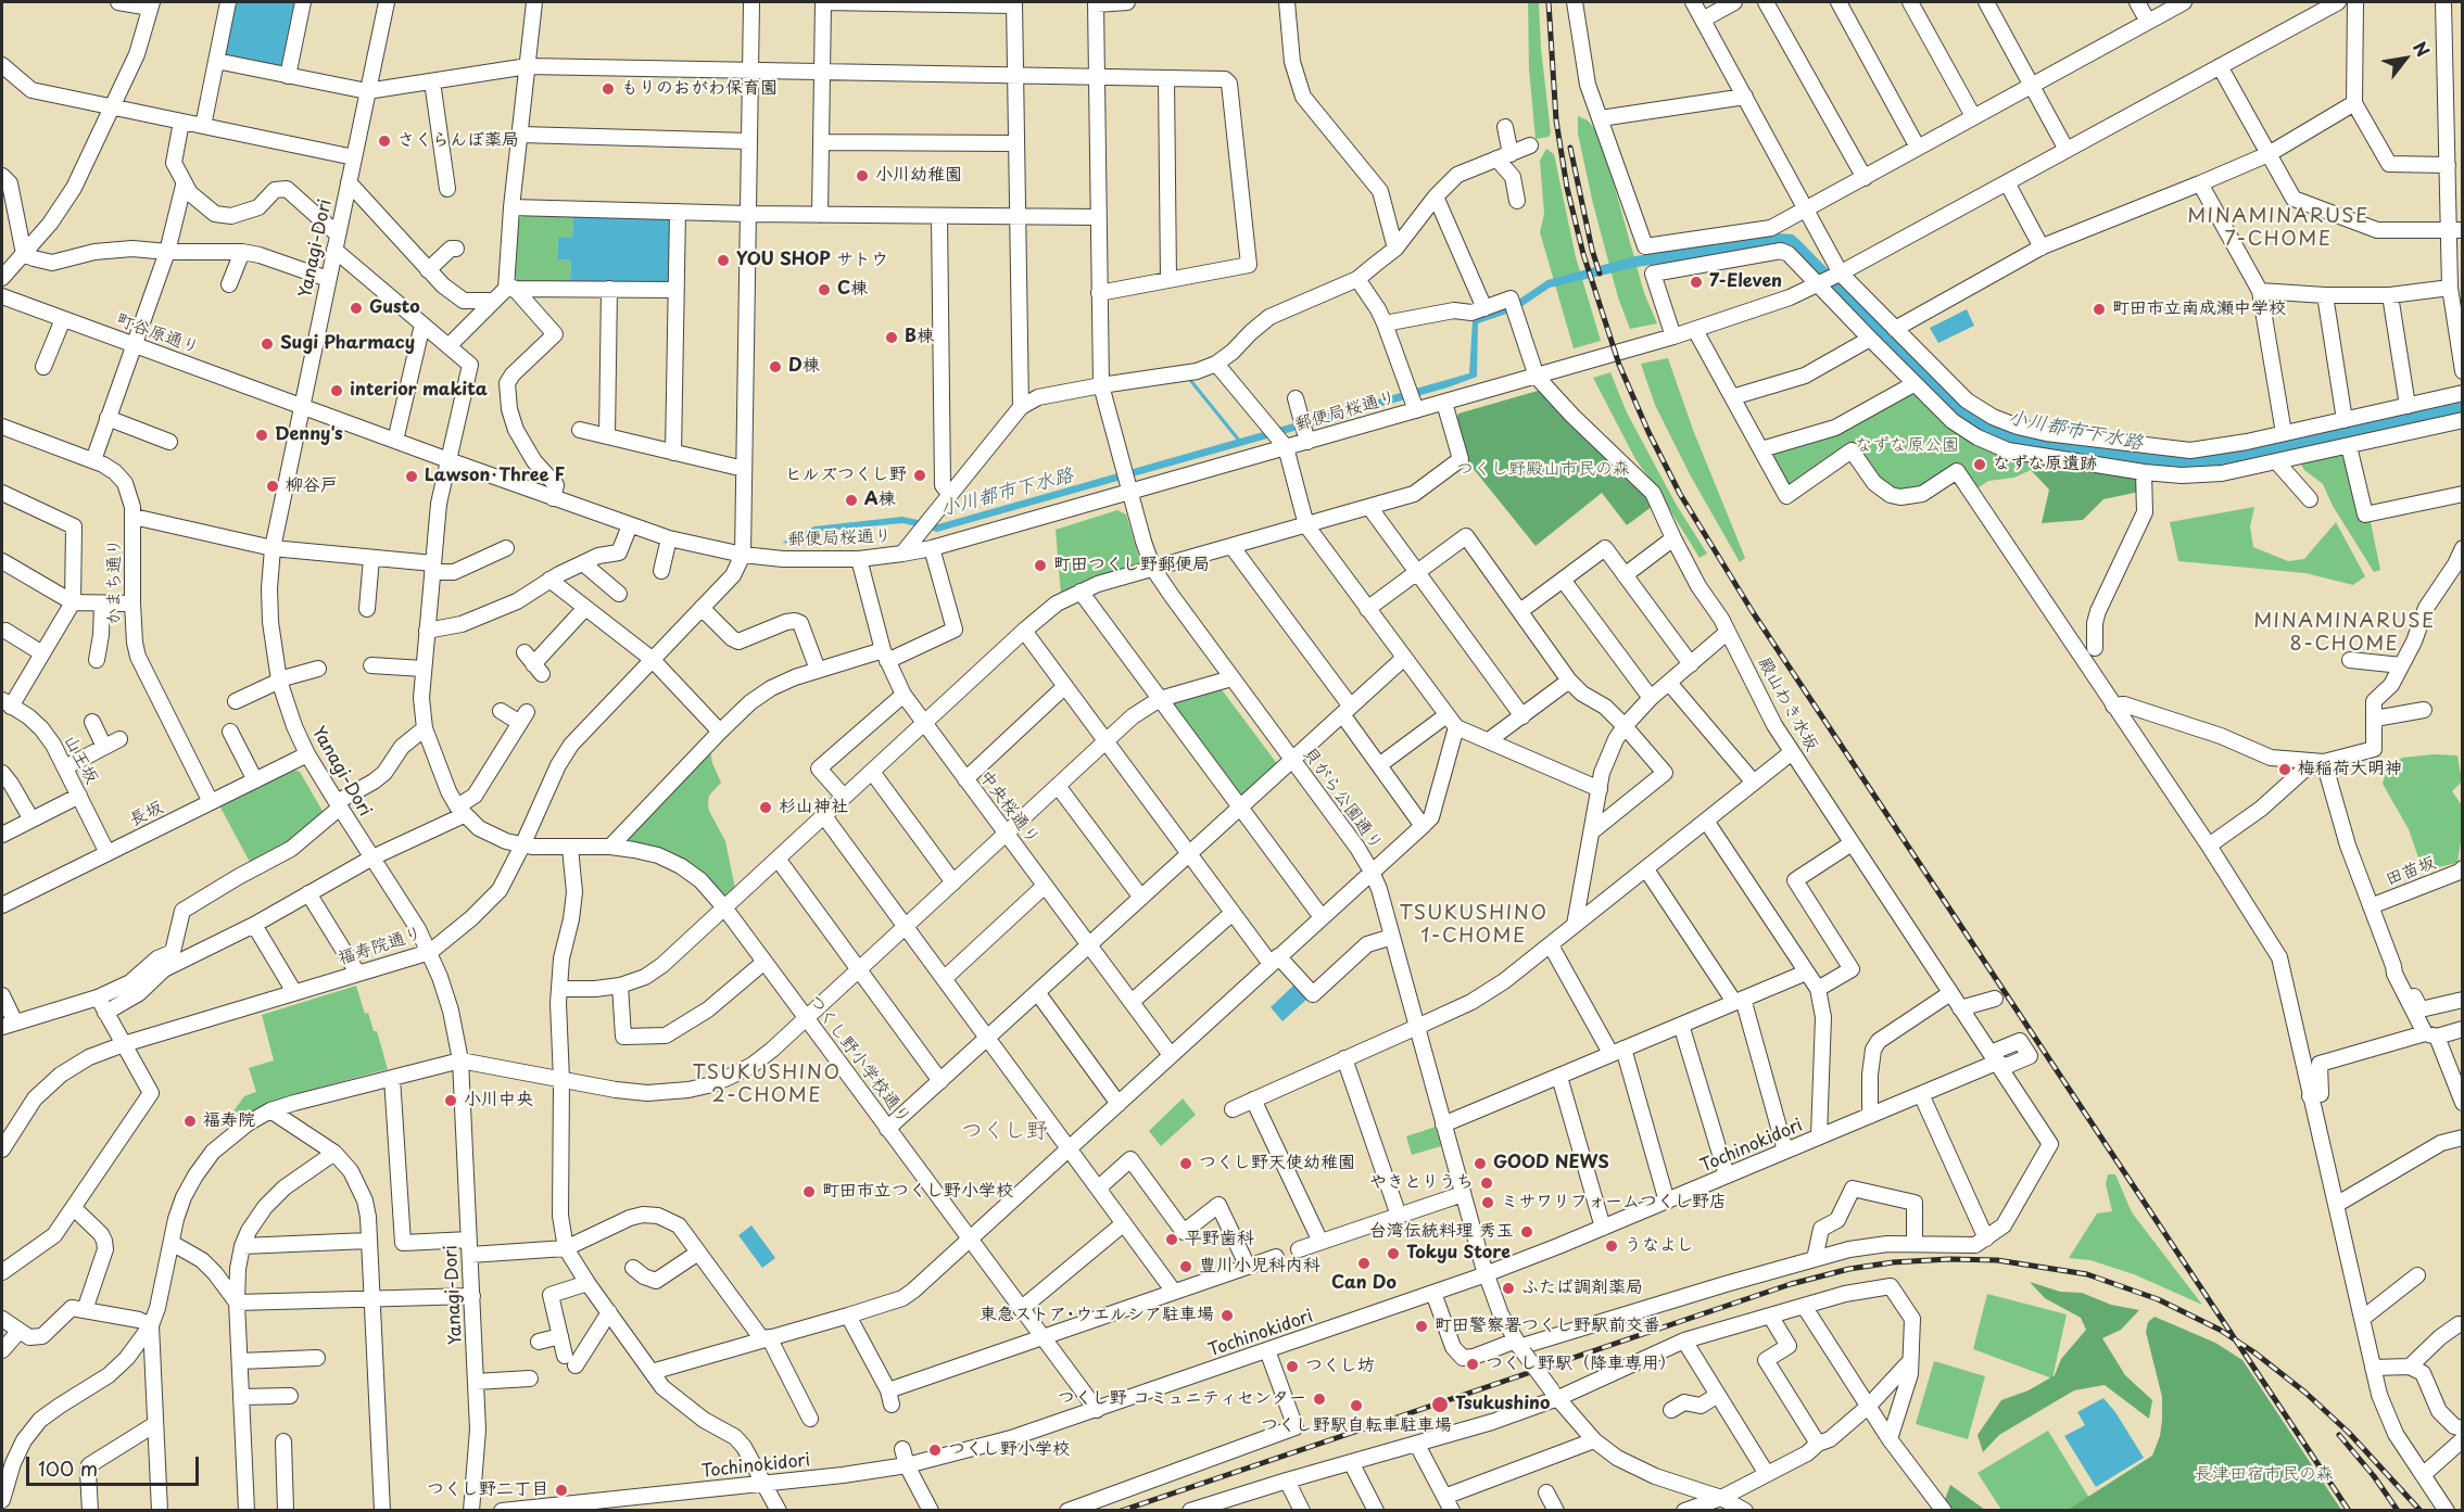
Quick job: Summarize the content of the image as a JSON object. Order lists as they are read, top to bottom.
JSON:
{
  "streets": {
    "street": [
      "Yanagi-Dori",
      "町谷原通り",
      "郵便局桜通り",
      "かまち通り",
      "殿山わき水坂",
      "山王坂",
      "貝がら公園通り",
      "中央桜通り",
      "長坂",
      "田苗坂",
      "福寿院通り",
      "つくし野小学校通り",
      "Tochinokidori"
    ]
  },
  "crossings": [
    ["Yanagi-Dori", "町谷原通り"],
    ["Yanagi-Dori", "郵便局桜通り"],
    ["Yanagi-Dori", "長坂"],
    ["Yanagi-Dori", "福寿院通り"],
    ["町谷原通り", "郵便局桜通り"],
    ["郵便局桜通り", "殿山わき水坂"],
    ["郵便局桜通り", "貝がら公園通り"],
    ["郵便局桜通り", "中央桜通り"],
    ["郵便局桜通り", "福寿院通り"],
    ["かまち通り", "長坂"],
    ["殿山わき水坂", "Tochinokidori"],
    ["山王坂", "長坂"],
    ["貝がら公園通り", "Tochinokidori"],
    ["福寿院通り", "つくし野小学校通り"],
    ["つくし野小学校通り", "Tochinokidori"]
  ],
  "districts": [
    "MINAMINARUSE 7-CHOME",
    "MINAMINARUSE 8-CHOME",
    "TSUKUSHINO 1-CHOME",
    "TSUKUSHINO 2-CHOME",
    "つくし野"
  ],
  "water": ["小川都市下水路"],
  "parks": ["なずな原公園", "つくし野殿山市民の森", "長津田宿市民の森"],
  "places": [
    "もりのおがわ保育園",
    "さくらんぼ薬局",
    "小川幼稚園",
    "YOU SHOP サトウ",
    "7-Eleven",
    "C棟",
    "Gusto",
    "町田市立南成瀬中学校",
    "B棟",
    "Sugi Pharmacy",
    "D棟",
    "interior makita",
    "Denny's",
    "なずな原遺跡",
    "ヒルズつくし野",
    "Lawson･Three F",
    "柳谷戸",
    "A棟",
    "町田つくし野郵便局",
    "梅稲荷大明神",
    "杉山神社",
    "小川中央",
    "福寿院",
    "つくし野天使幼稚園",
    "GOOD NEWS",
    "やきとりうち",
    "町田市立つくし野小学校",
    "ミサワリフォームつくし野店",
    "台湾伝統料理 秀玉",
    "平野歯科",
    "うなよし",
    "Tokyu Store",
    "Can Do",
    "豊川小児科内科",
    "ふたば調剤薬局",
    "東急ストア･ウエルシア駐車場",
    "町田警察署つくし野駅前交番",
    "つくし野駅（降車専用）",
    "つくし坊",
    "つくし野 コミュニティセンター",
    "Tsukushino",
    "つくし野駅自転車駐車場",
    "つくし野小学校",
    "つくし野二丁目"
  ],
  "scale_bar": "100 m",
  "north": "top right"
}
